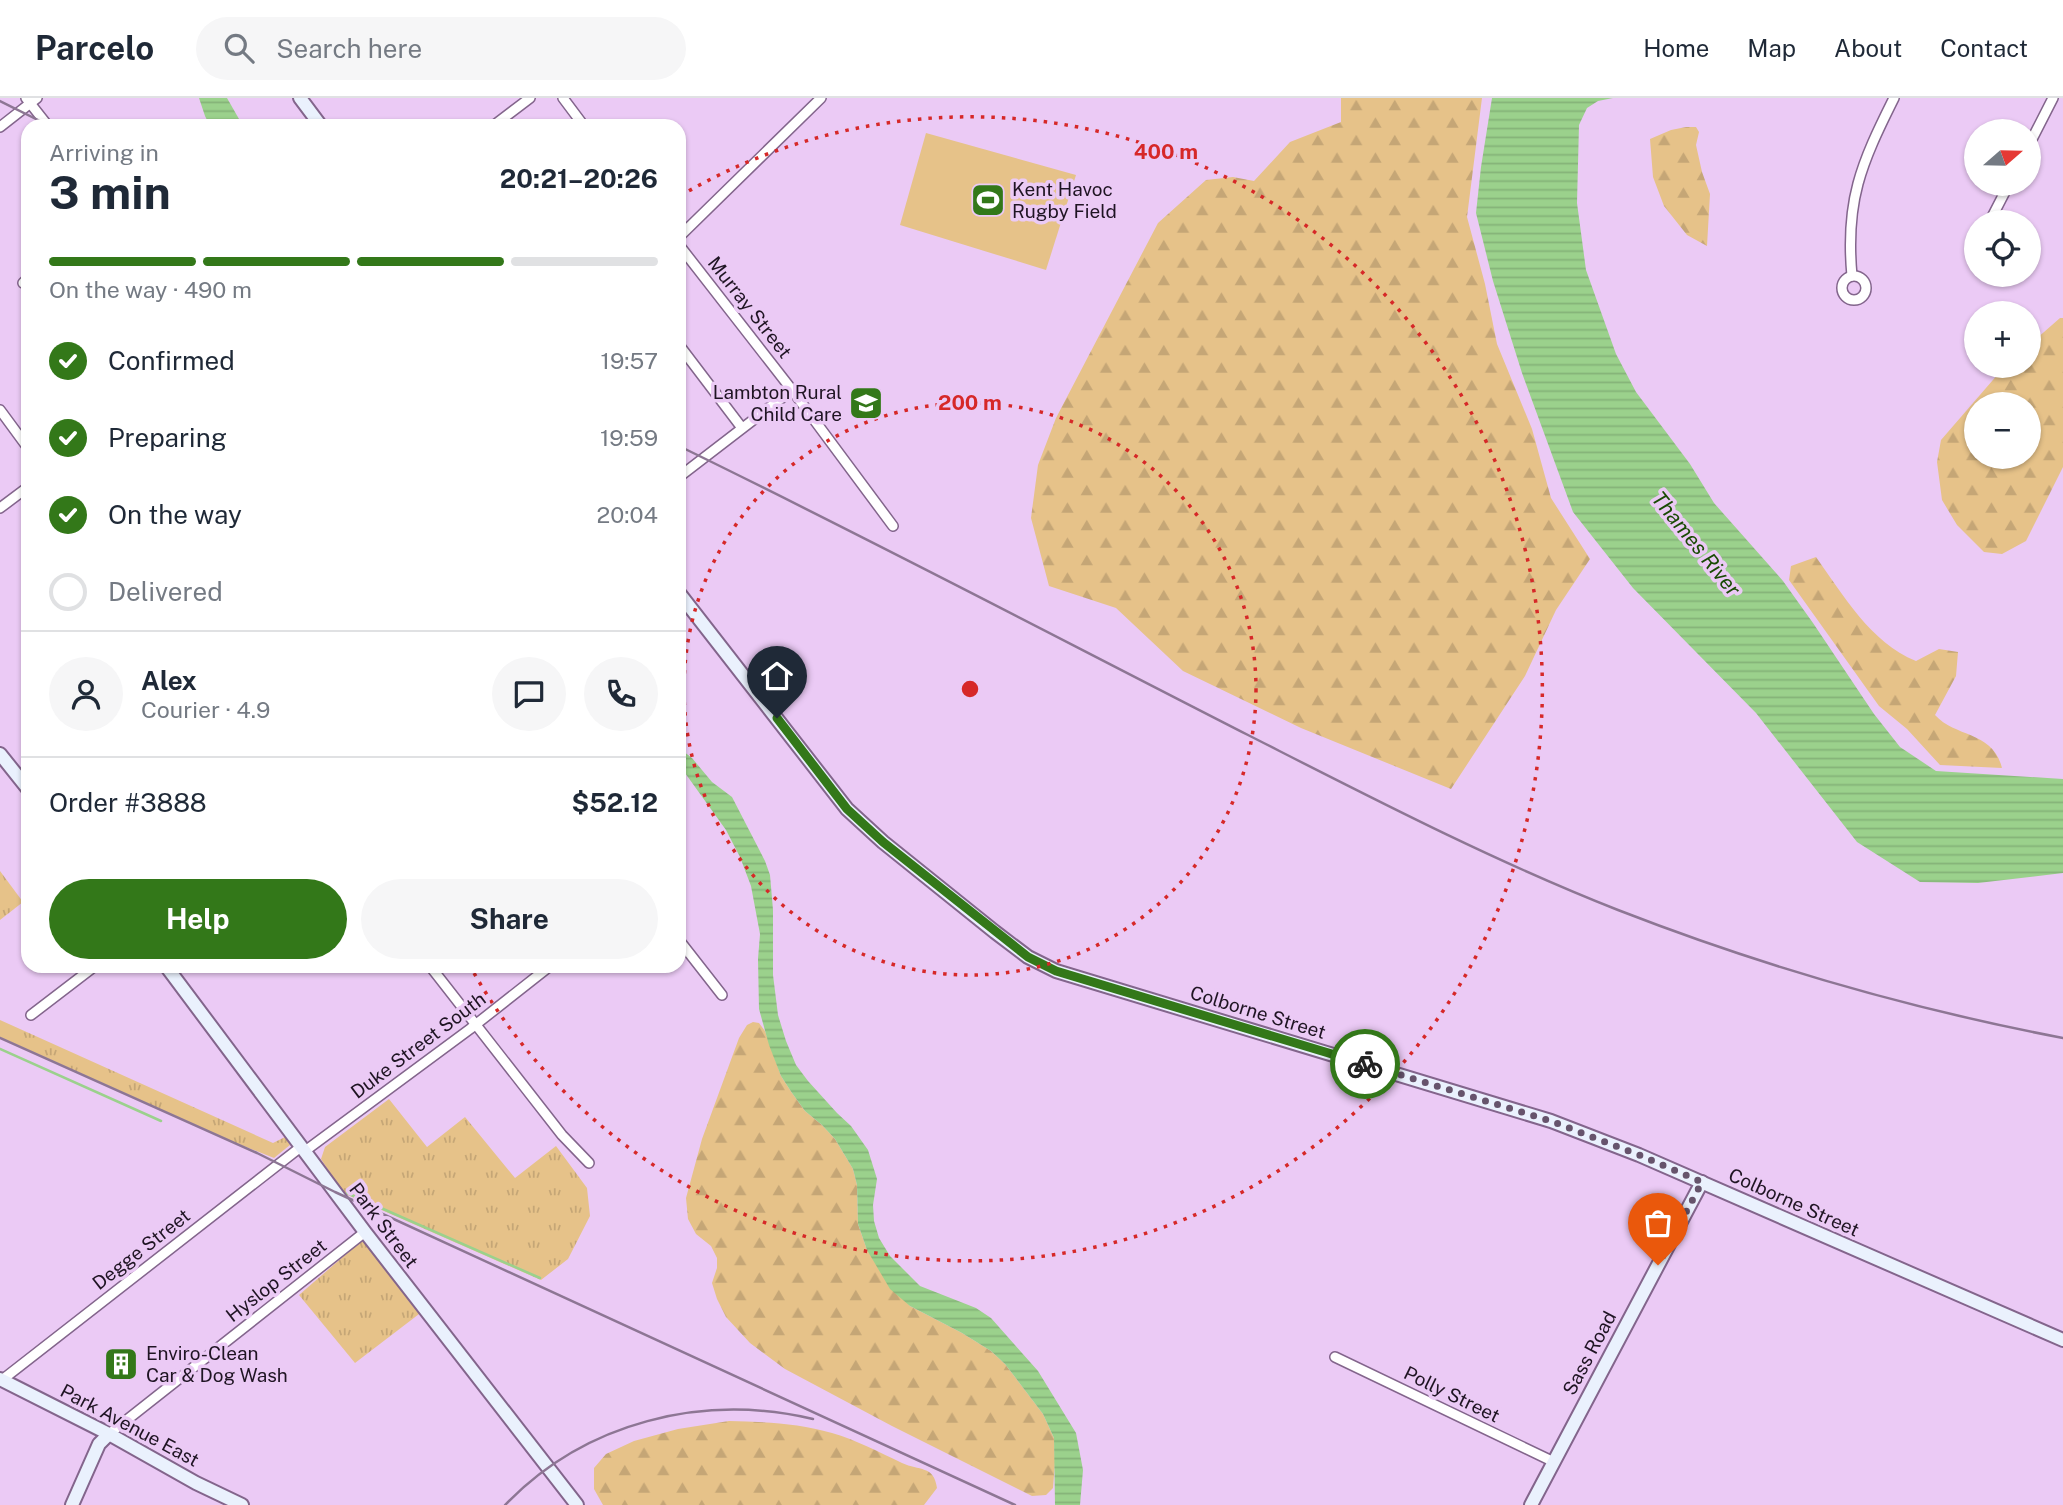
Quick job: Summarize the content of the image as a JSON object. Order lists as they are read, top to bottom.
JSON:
{
  "streets": {
    "street": [
      "Murray Street",
      "Colborne Street",
      "Duke Street South",
      "Park Street",
      "Degge Street",
      "Hyslop Street",
      "Sass Road",
      "Polly Street",
      "Park Avenue East"
    ]
  },
  "crossings": [
    ["Colborne Street", "Sass Road"],
    ["Duke Street South", "Park Street"],
    ["Duke Street South", "Degge Street"],
    ["Park Street", "Degge Street"],
    ["Park Street", "Hyslop Street"],
    ["Degge Street", "Park Avenue East"],
    ["Hyslop Street", "Park Avenue East"],
    ["Sass Road", "Polly Street"]
  ],
  "water": ["Thames River"],
  "places": {
    "sports": ["Kent Havoc Rugby Field"],
    "school or university": ["Lambton Rural Child Care"],
    "building": ["Enviro-Clean Car & Dog Wash"]
  },
  "north": "right",
  "page": {
    "header": "Parcelo",
    "search": "Search here",
    "nav": [
      "Home",
      "Map",
      "About",
      "Contact"
    ],
    "map_buttons": ["+", "−"],
    "heading": ["3 min", "Arriving in", "20:21–20:26"],
    "panel": [
      "Alex",
      "Courier · 4.9",
      "Order #3888",
      "$52.12"
    ],
    "bar": "On the way · 490 m",
    "list": [
      ["Confirmed", "19:57"],
      ["Preparing", "19:59"],
      ["On the way", "20:04"],
      "Delivered"
    ],
    "buttons": ["Help", "Share"]
  },
  "rings": ["400 m", "200 m"]
}
